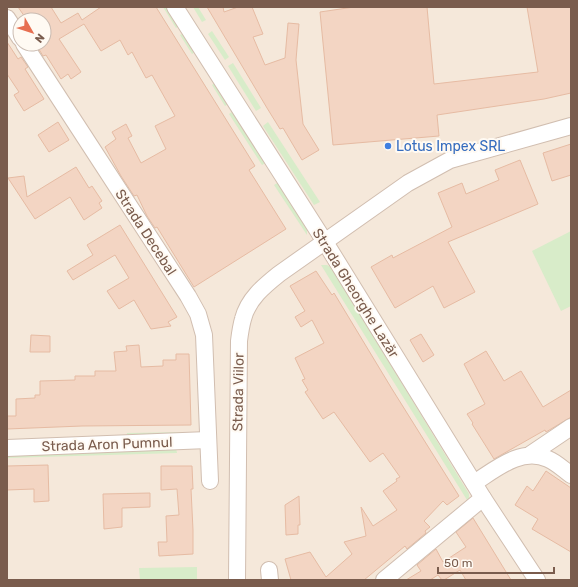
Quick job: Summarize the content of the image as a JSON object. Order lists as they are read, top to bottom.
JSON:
{
  "streets": {
    "street": [
      "Strada Decebal",
      "Strada Gheorghe Lazăr",
      "Strada Viilor",
      "Strada Aron Pumnul"
    ]
  },
  "crossings": [
    ["Strada Decebal", "Strada Aron Pumnul"],
    ["Strada Gheorghe Lazăr", "Strada Viilor"]
  ],
  "places": ["Lotus Impex SRL"],
  "scale_bar": "50 m",
  "north": "bottom right"
}
